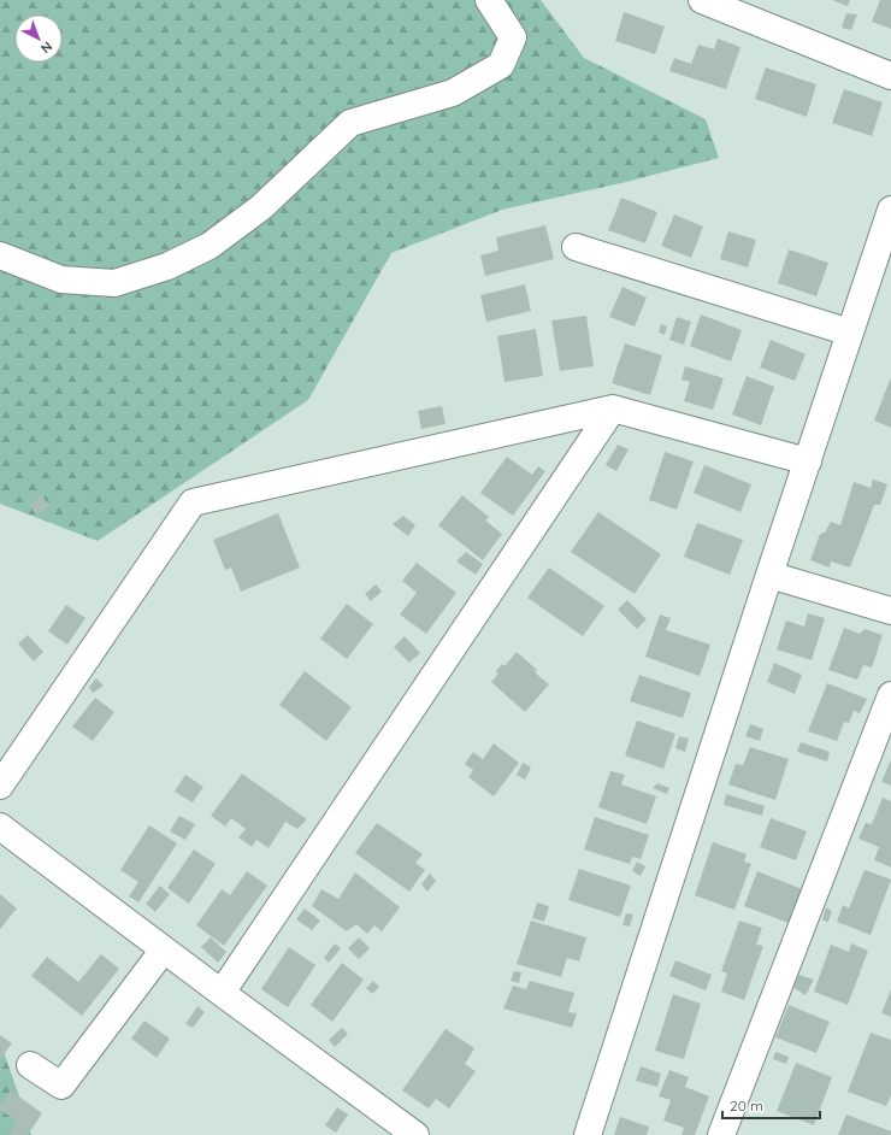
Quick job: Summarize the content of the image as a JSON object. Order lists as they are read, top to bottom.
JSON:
{
  "scale_bar": "20 m",
  "north": "bottom right"
}
